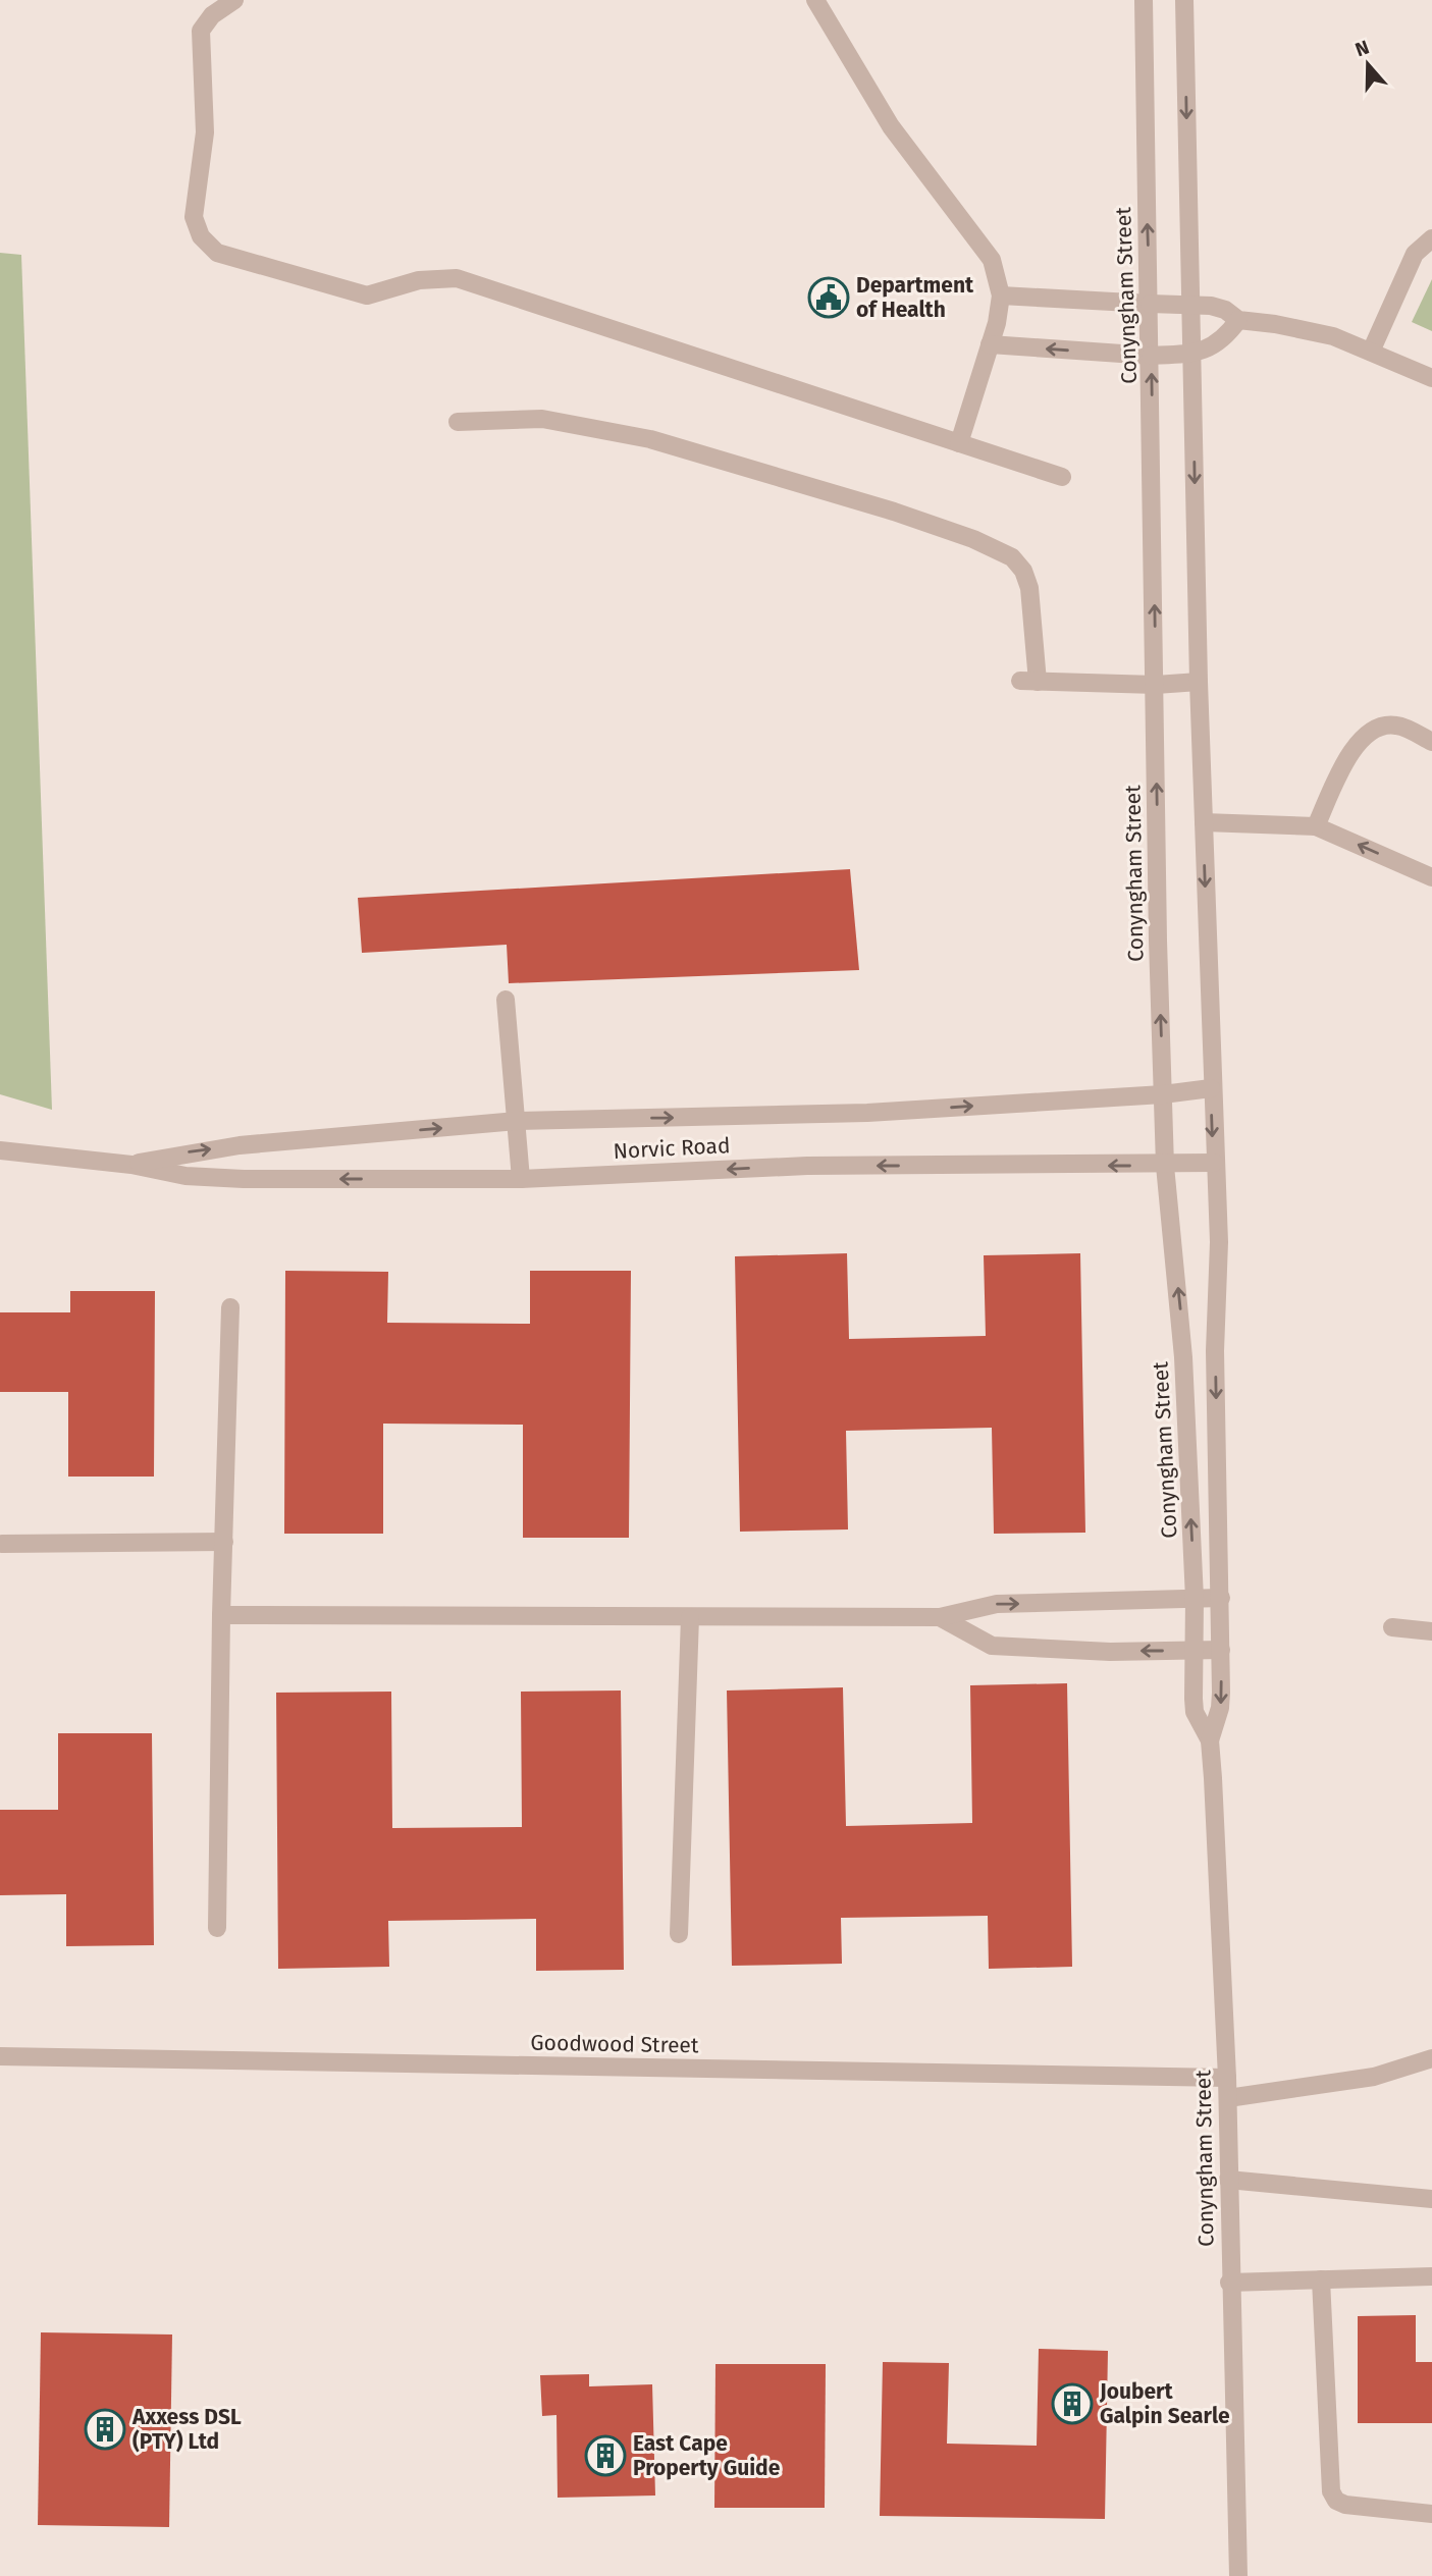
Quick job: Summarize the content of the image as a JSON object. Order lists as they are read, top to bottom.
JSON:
{
  "streets": {
    "street": ["Conyngham Street", "Norvic Road", "Goodwood Street"]
  },
  "crossings": [
    ["Conyngham Street", "Norvic Road"],
    ["Conyngham Street", "Goodwood Street"]
  ],
  "places": {
    "public building": ["Department of Health"],
    "building": ["Joubert Galpin Searle", "Axxess DSL (PTY) Ltd", "East Cape Property Guide"]
  },
  "north": "top"
}
